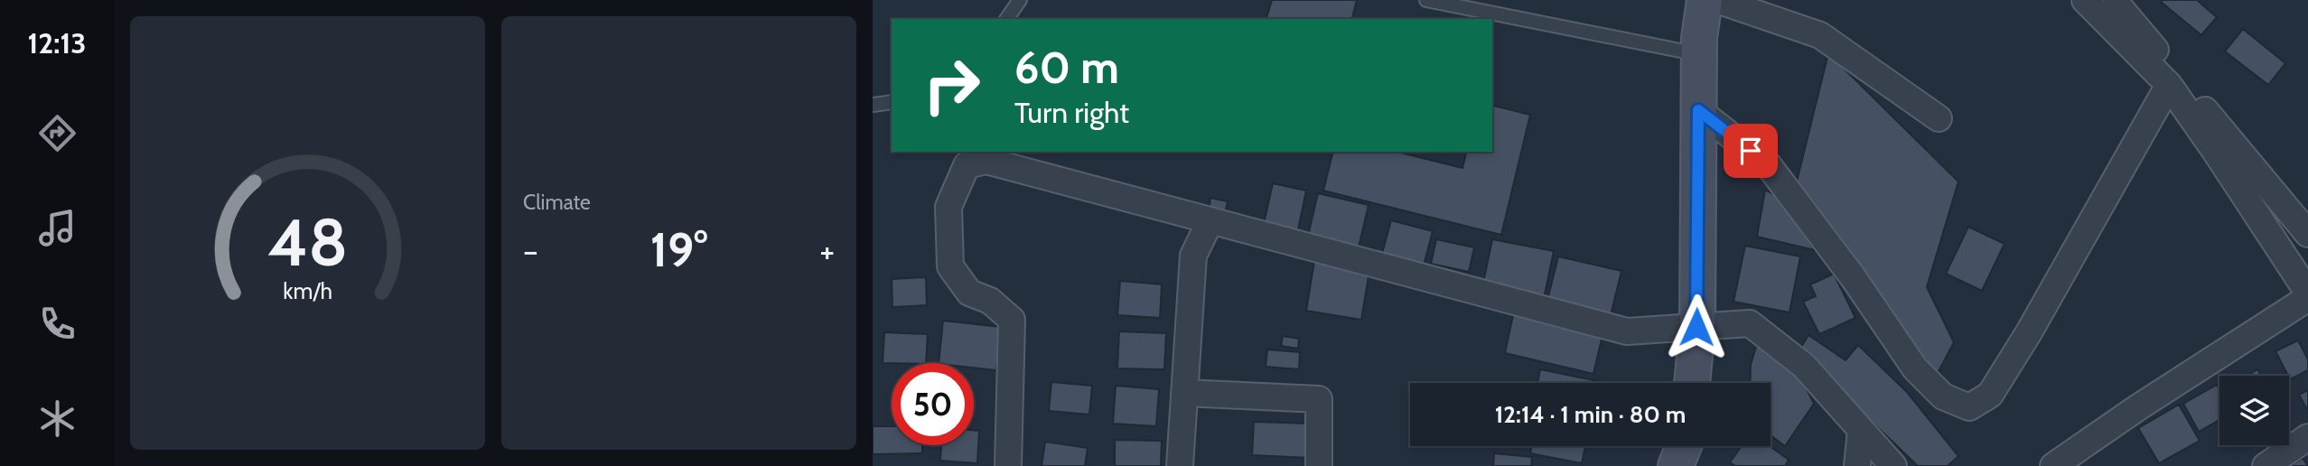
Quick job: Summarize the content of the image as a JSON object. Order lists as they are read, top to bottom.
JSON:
{
  "page": {
    "tabs": "12:13",
    "tile": "Climate",
    "turn": ["60 m", "Turn right"],
    "heat": ["−", "19°", "+"],
    "limit": "50",
    "trip": "12:14 · 1 min · 80 m",
    "gauge": ["48", "km/h"]
  }
}
